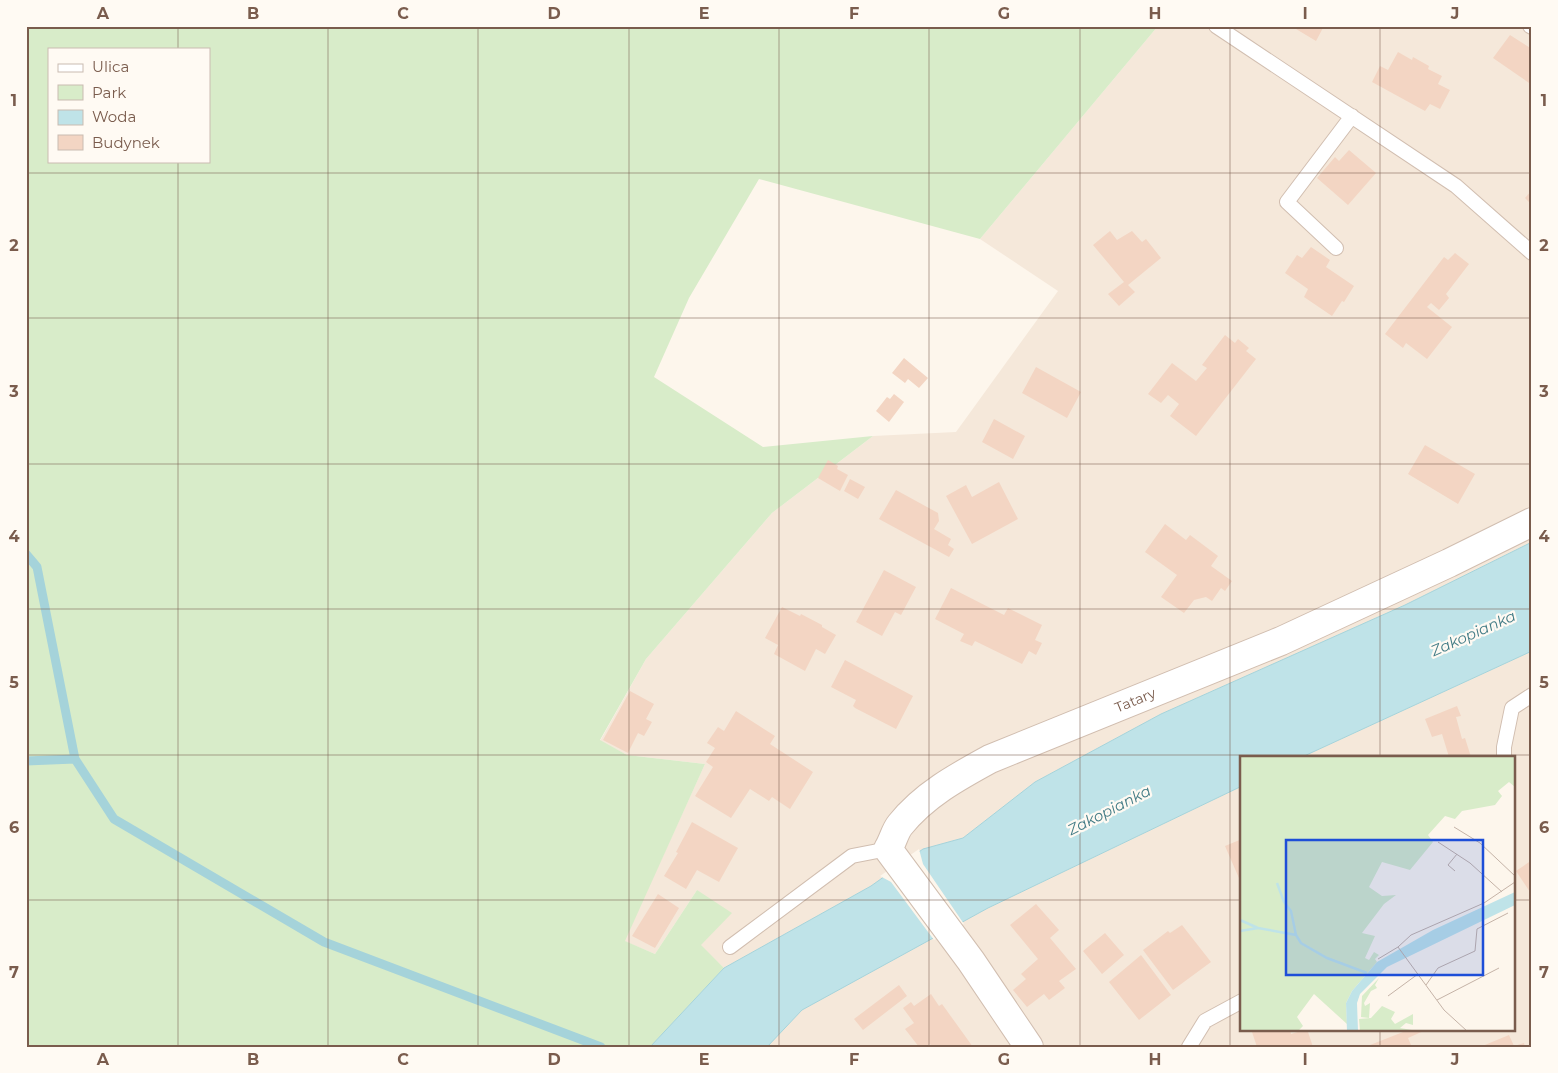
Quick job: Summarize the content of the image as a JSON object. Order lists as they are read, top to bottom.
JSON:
{
  "streets": {
    "street": ["Tatary"]
  },
  "water": ["Zakopianka"],
  "legend": [
    "Ulica",
    "Park",
    "Woda",
    "Budynek"
  ],
  "grid": {
    "columns": [
      "A",
      "B",
      "C",
      "D",
      "E",
      "F",
      "G",
      "H",
      "I",
      "J"
    ],
    "rows": [
      "1",
      "2",
      "3",
      "4",
      "5",
      "6",
      "7"
    ]
  }
}
